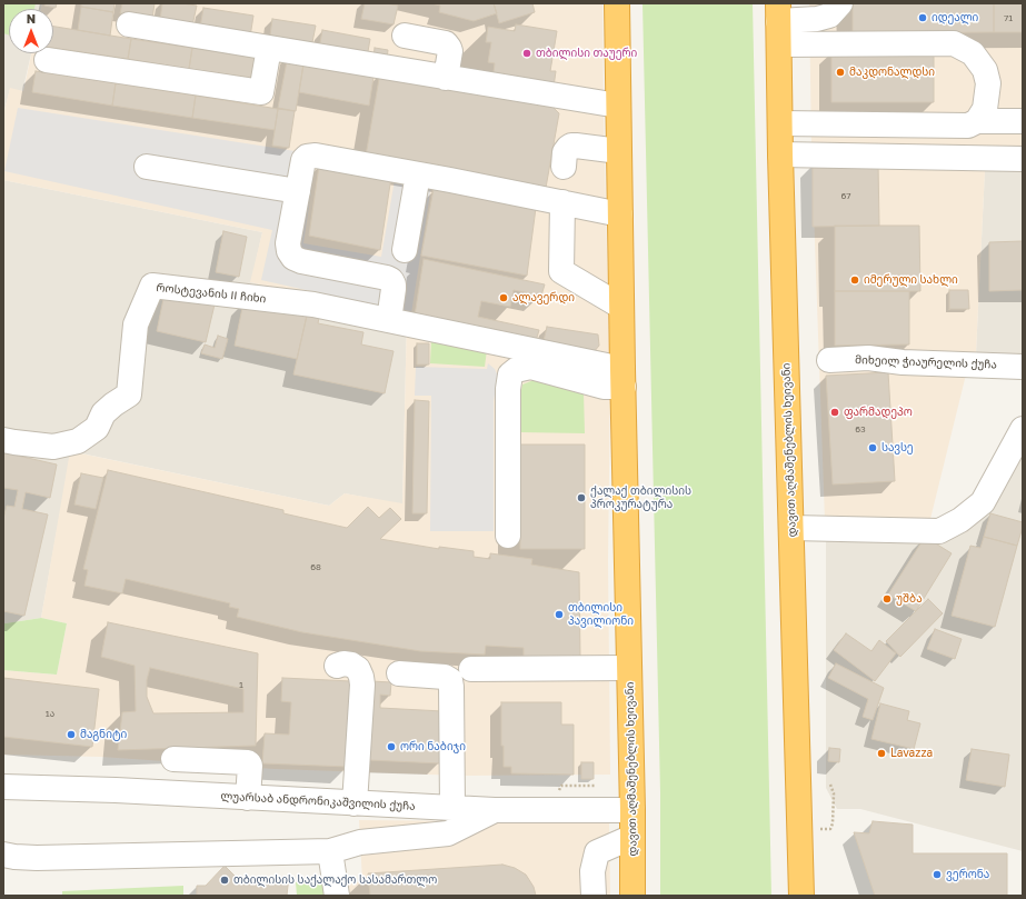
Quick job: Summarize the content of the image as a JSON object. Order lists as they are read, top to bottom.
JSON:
{
  "streets": {
    "highway": ["დავით აღმაშენებლის ხეივანი"],
    "street": ["როსტევანის II ჩიხი", "მიხეილ ჭიაურელის ქუჩა", "ლუარსაბ ანდრონიკაშვილის ქუჩა"]
  },
  "crossings": [
    ["დავით აღმაშენებლის ხეივანი", "ლუარსაბ ანდრონიკაშვილის ქუჩა"]
  ],
  "places": [
    "იდეალი",
    "თბილისი თაუერი",
    "მაკდონალდსი",
    "იმერული სახლი",
    "ალავერდი",
    "ფარმადეპო",
    "სავსე",
    "ქალაქ თბილისის პროკურატურა",
    "უშბა",
    "თბილისი პავილიონი",
    "მაგნიტი",
    "ორი ნაბიჯი",
    "Lavazza",
    "ვერონა",
    "თბილისის საქალაქო სასამართლო"
  ],
  "house_numbers": [
    "71",
    "67",
    "63",
    "68",
    "1",
    "1ა"
  ],
  "north": "top"
}
